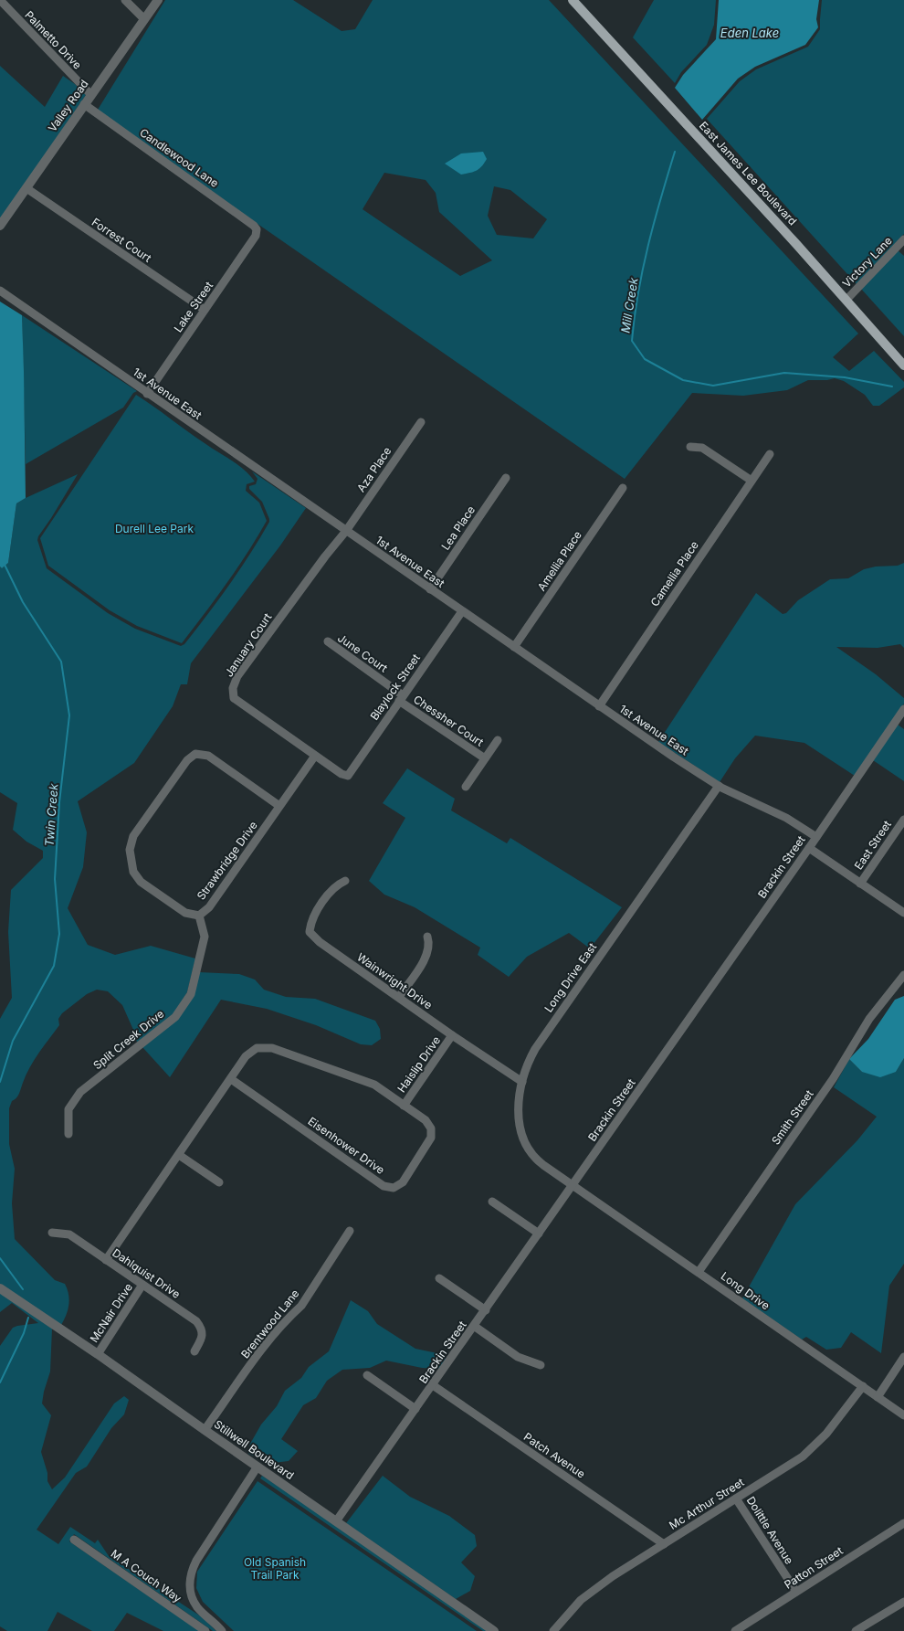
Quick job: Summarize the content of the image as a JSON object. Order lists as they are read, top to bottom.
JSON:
{
  "streets": {
    "main road": ["East James Lee Boulevard"],
    "street": [
      "Palmetto Drive",
      "Valley Road",
      "Candlewood Lane",
      "Forrest Court",
      "Victory Lane",
      "Lake Street",
      "1st Avenue East",
      "Aza Place",
      "Lea Place",
      "Amellia Place",
      "Camellia Place",
      "January Court",
      "June Court",
      "Blaylock Street",
      "Chessher Court",
      "East Street",
      "Strawbridge Drive",
      "Brackin Street",
      "Long Drive East",
      "Wainwright Drive",
      "Split Creek Drive",
      "Haislip Drive",
      "Smith Street",
      "Eisenhower Drive",
      "Dahlquist Drive",
      "Long Drive",
      "McNair Drive",
      "Brentwood Lane",
      "Stillwell Boulevard",
      "Patch Avenue",
      "Mc Arthur Street",
      "Dolittle Avenue",
      "Patton Street",
      "M A Couch Way"
    ]
  },
  "crossings": [
    ["Palmetto Drive", "Valley Road"],
    ["Valley Road", "Candlewood Lane"],
    ["Valley Road", "Forrest Court"],
    ["Candlewood Lane", "Lake Street"],
    ["East James Lee Boulevard", "Victory Lane"],
    ["Forrest Court", "Lake Street"],
    ["Lake Street", "1st Avenue East"],
    ["1st Avenue East", "Aza Place"],
    ["1st Avenue East", "Lea Place"],
    ["1st Avenue East", "Amellia Place"],
    ["1st Avenue East", "Camellia Place"],
    ["1st Avenue East", "January Court"],
    ["1st Avenue East", "Blaylock Street"],
    ["1st Avenue East", "Brackin Street"],
    ["1st Avenue East", "Long Drive East"],
    ["Aza Place", "January Court"],
    ["January Court", "Blaylock Street"],
    ["January Court", "Strawbridge Drive"],
    ["June Court", "Blaylock Street"],
    ["June Court", "Chessher Court"],
    ["Blaylock Street", "Chessher Court"],
    ["Strawbridge Drive", "Split Creek Drive"],
    ["Brackin Street", "Long Drive East"],
    ["Brackin Street", "Long Drive"],
    ["Brackin Street", "Stillwell Boulevard"],
    ["Brackin Street", "Patch Avenue"],
    ["Long Drive East", "Wainwright Drive"],
    ["Long Drive East", "Long Drive"],
    ["Wainwright Drive", "Haislip Drive"],
    ["Haislip Drive", "Eisenhower Drive"],
    ["Smith Street", "Long Drive"],
    ["Eisenhower Drive", "Dahlquist Drive"],
    ["Dahlquist Drive", "McNair Drive"],
    ["Long Drive", "Mc Arthur Street"],
    ["McNair Drive", "Stillwell Boulevard"],
    ["Brentwood Lane", "Stillwell Boulevard"],
    ["Patch Avenue", "Mc Arthur Street"],
    ["Mc Arthur Street", "Dolittle Avenue"],
    ["Dolittle Avenue", "Patton Street"]
  ],
  "water": ["Eden Lake", "Mill Creek", "Twin Creek"],
  "parks": ["Durell Lee Park", "Old Spanish Trail Park"]
}
